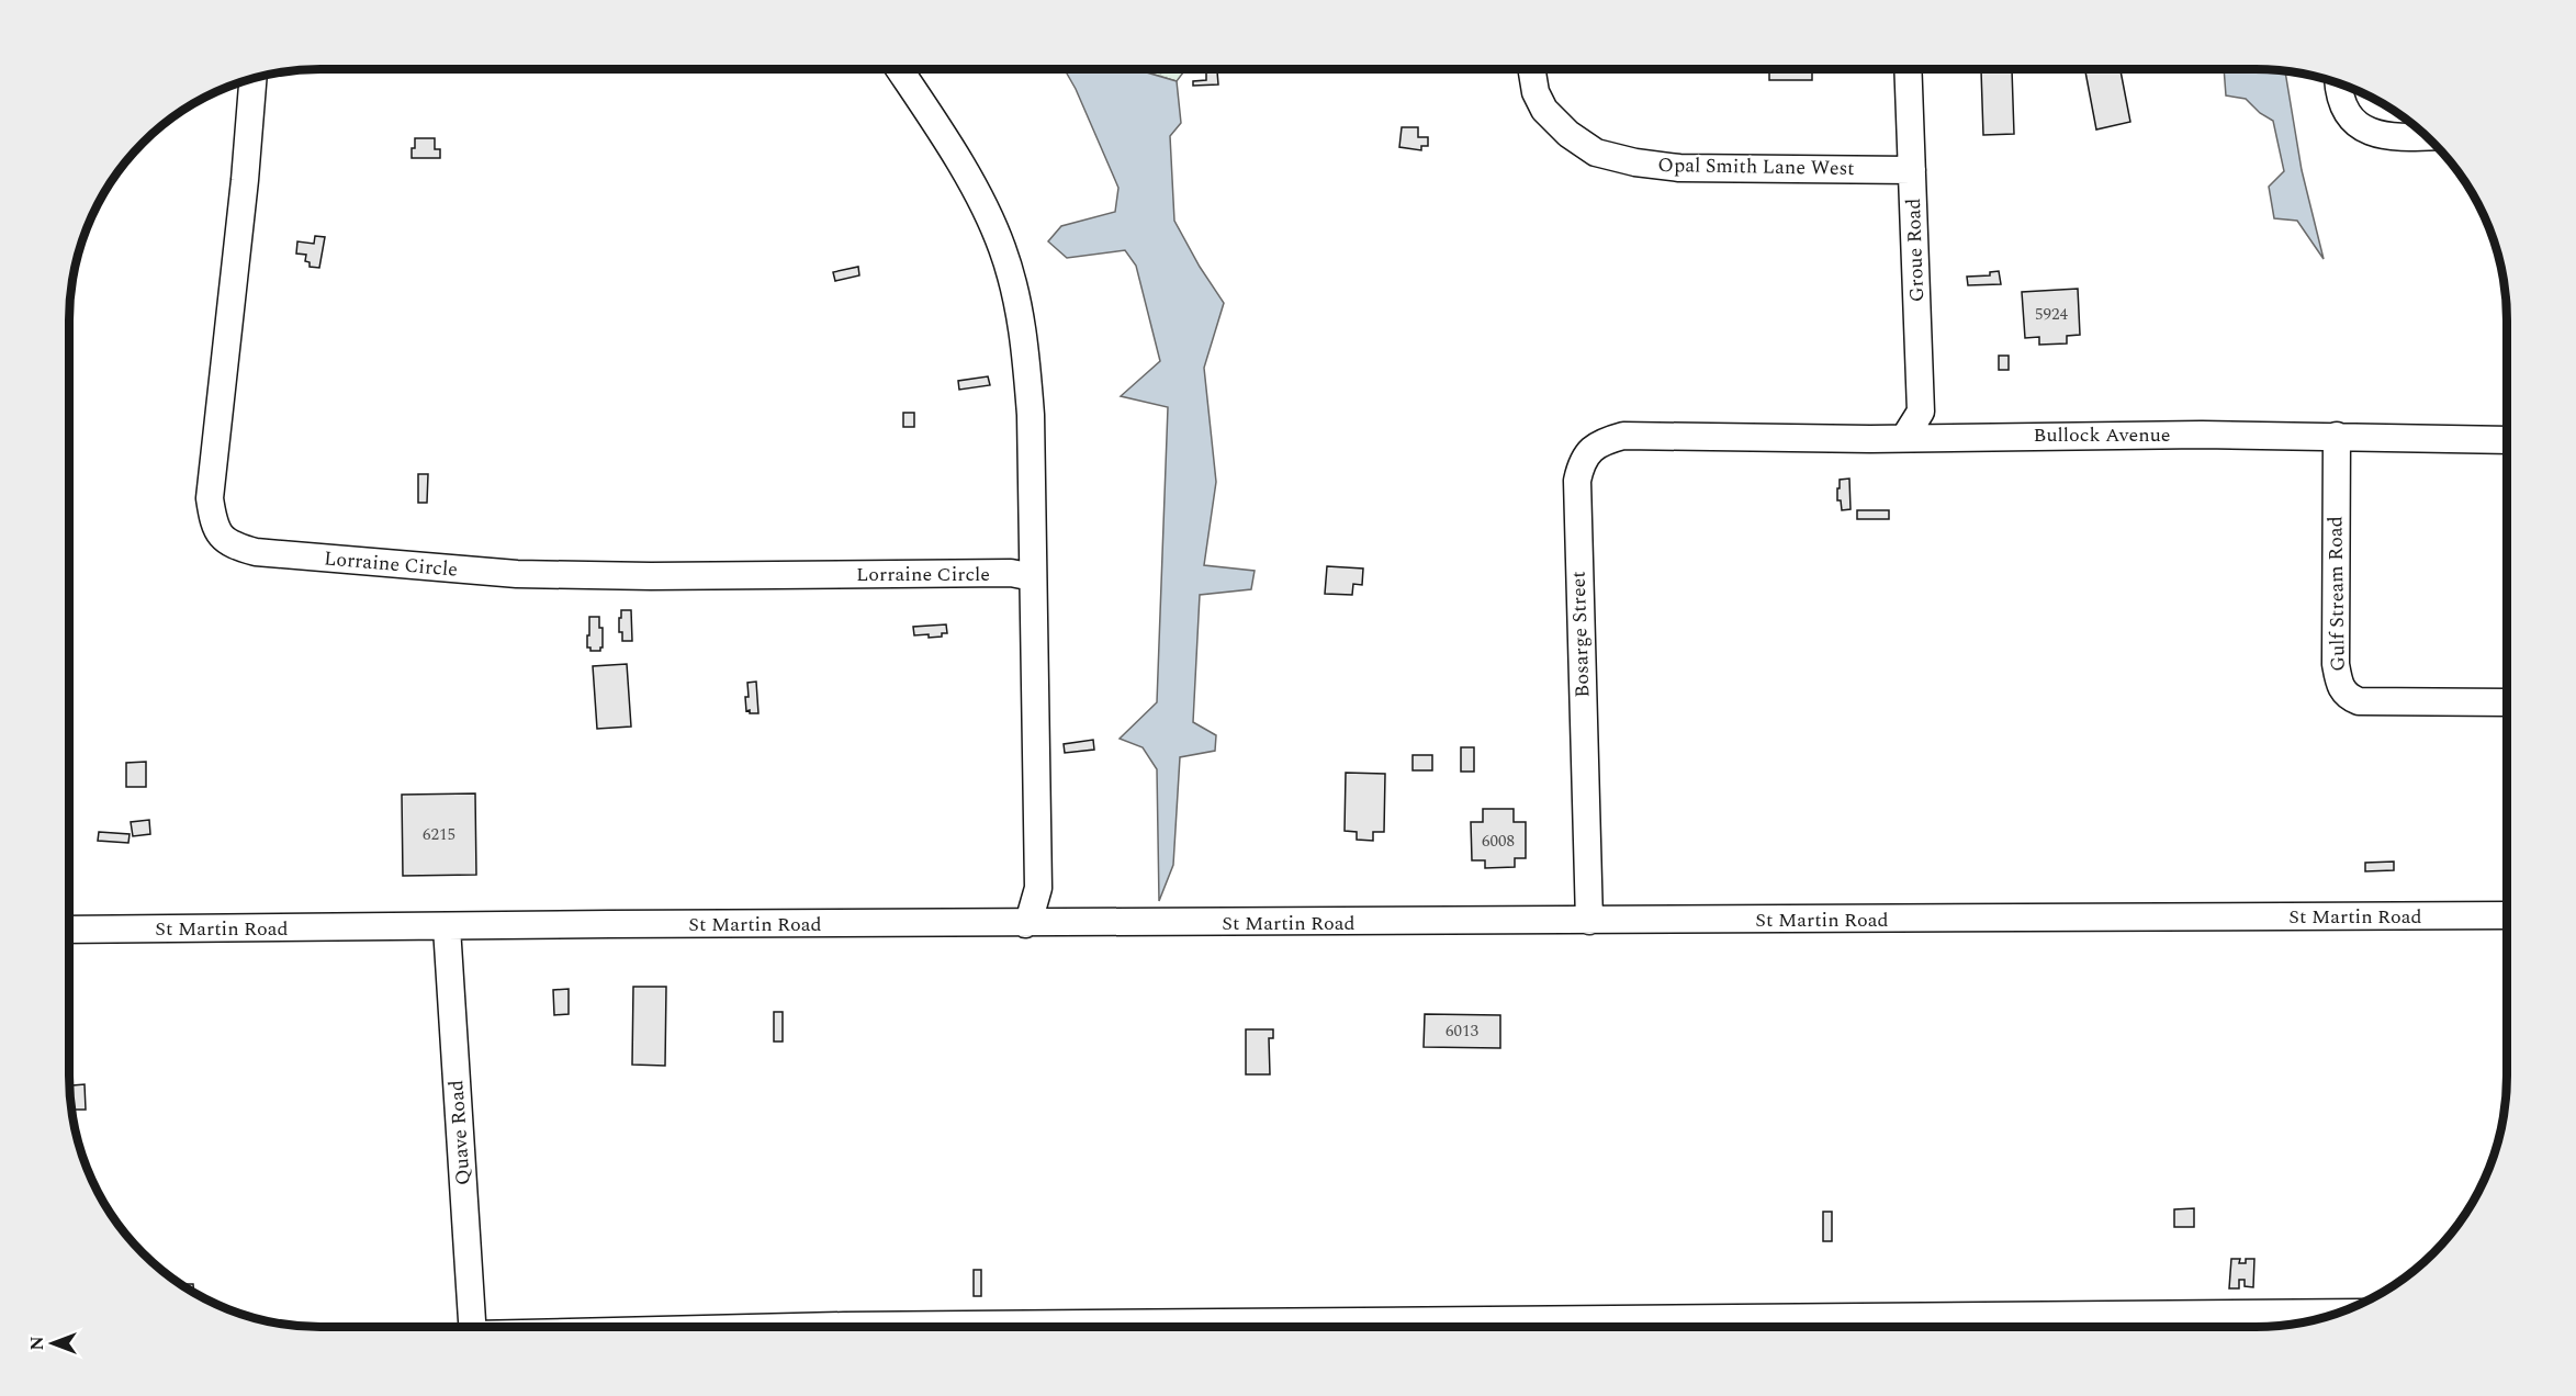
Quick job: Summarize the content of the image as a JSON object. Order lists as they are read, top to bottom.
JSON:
{
  "streets": {
    "street": [
      "Opal Smith Lane West",
      "Groue Road",
      "Bullock Avenue",
      "Lorraine Circle",
      "Gulf Stream Road",
      "Bosarge Street",
      "St Martin Road",
      "Quave Road"
    ]
  },
  "crossings": [
    ["Opal Smith Lane West", "Groue Road"],
    ["Groue Road", "Bullock Avenue"],
    ["Bullock Avenue", "Gulf Stream Road"],
    ["Bullock Avenue", "Bosarge Street"],
    ["Bosarge Street", "St Martin Road"],
    ["St Martin Road", "Quave Road"]
  ],
  "house_numbers": [
    "5924",
    "6215",
    "6008",
    "6013"
  ],
  "north": "left"
}
